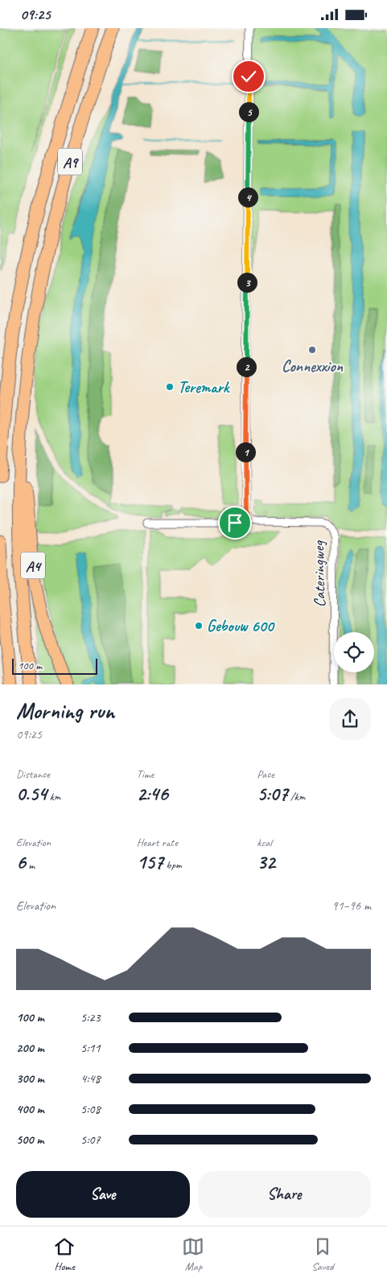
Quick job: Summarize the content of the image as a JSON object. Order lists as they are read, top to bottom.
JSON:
{
  "streets": {
    "highway": ["A9", "A4"],
    "street": ["Cateringweg"]
  },
  "crossings": [
    ["A9", "A4"]
  ],
  "places": ["Connexxion", "Teremark", "Gebouw 600"],
  "scale_bar": "100 m",
  "page": {
    "status": "09:25",
    "pins": [
      "5",
      "4",
      "3",
      "2",
      "1"
    ],
    "scale": "100 m",
    "heading": ["Morning run", "09:25"],
    "stats": [
      ["Distance", "0.54 km"],
      ["Time", "2:46"],
      ["Pace", "5:07 /km"],
      ["Elevation", "6 m"],
      ["Heart rate", "157 bpm"],
      ["kcal", "32"]
    ],
    "chart": ["Elevation", "91–96 m"],
    "list": [
      {
        "name": "100 m",
        "note": "5:23"
      },
      {
        "name": "200 m",
        "note": "5:11"
      },
      {
        "name": "300 m",
        "note": "4:48"
      },
      {
        "name": "400 m",
        "note": "5:08"
      },
      {
        "name": "500 m",
        "note": "5:07"
      }
    ],
    "buttons": ["Save", "Share"],
    "tabs": ["Home", "Map", "Saved"]
  }
}
